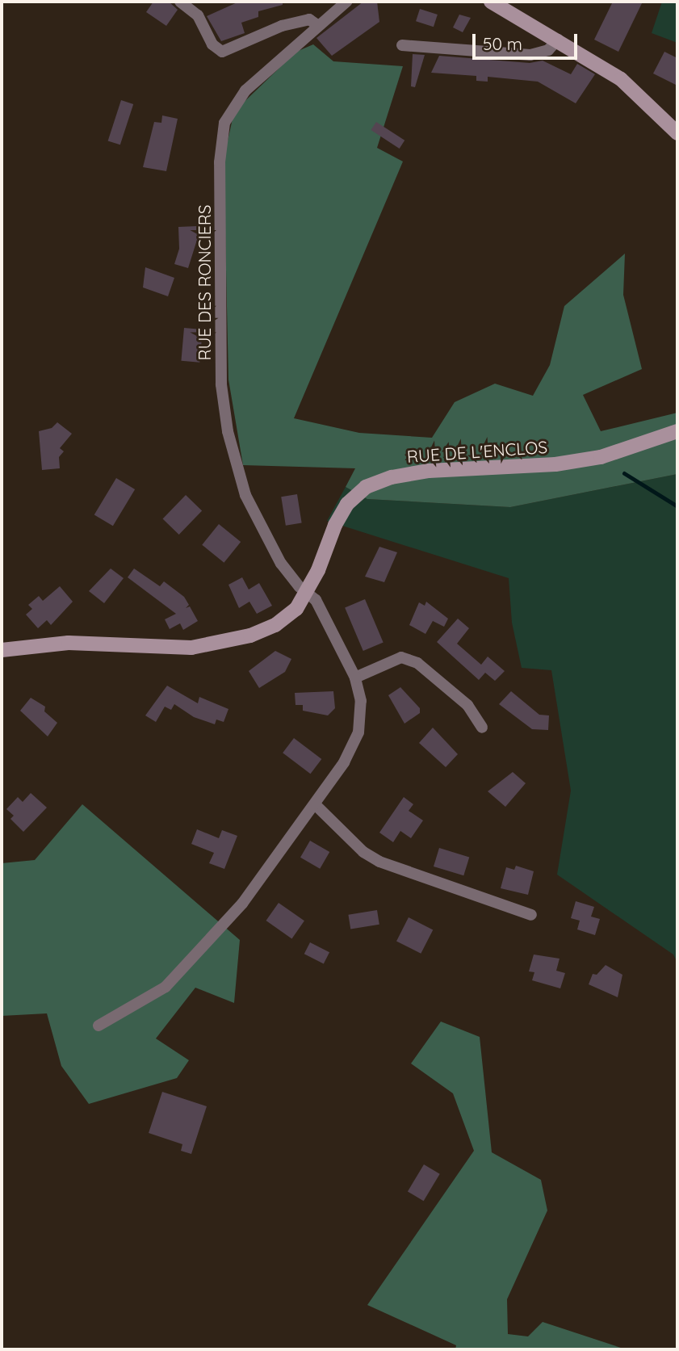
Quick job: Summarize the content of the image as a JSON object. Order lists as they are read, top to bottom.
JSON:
{
  "streets": {
    "street": ["RUE DES RONCIERS", "RUE DE L'ENCLOS"]
  },
  "crossings": [
    ["RUE DES RONCIERS", "RUE DE L'ENCLOS"]
  ],
  "scale_bar": "50 m"
}
